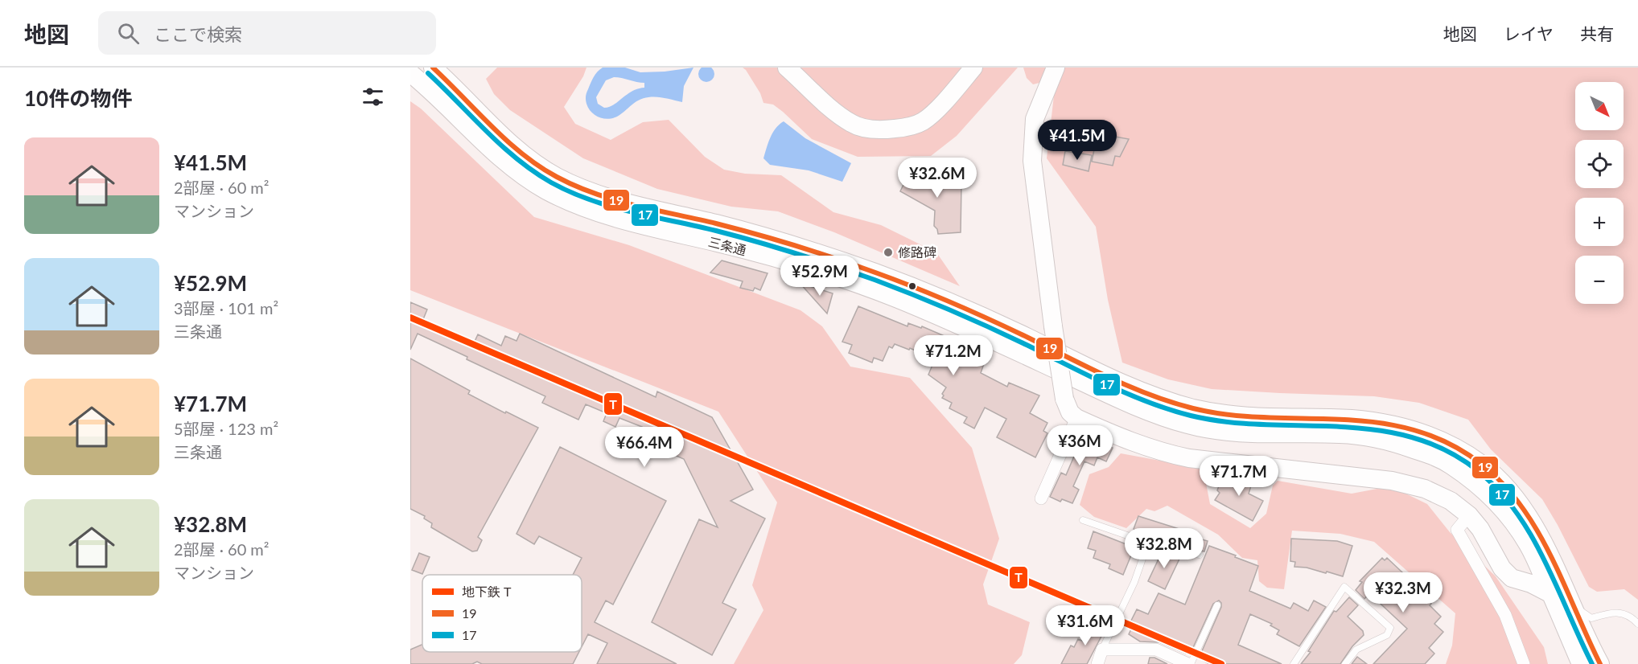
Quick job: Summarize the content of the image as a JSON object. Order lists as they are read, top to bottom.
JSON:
{
  "streets": {
    "main road": ["三条通"]
  },
  "places": ["修路碑"],
  "lines": ["transit line 19", "transit line 17", "metro line T"],
  "legend": ["地下鉄 T", "19", "17"],
  "north": "bottom right",
  "page": {
    "header": "地図",
    "search": "ここで検索",
    "nav": ["地図", "レイヤ", "共有"],
    "heading": "10件の物件",
    "map_buttons": ["+", "−"],
    "price": [
      "¥41.5M",
      "¥32.6M",
      "¥52.9M",
      "¥71.2M",
      "¥36M",
      "¥66.4M",
      "¥71.7M",
      "¥32.8M",
      "¥32.3M",
      "¥31.6M"
    ],
    "list": [
      {
        "name": "¥41.5M",
        "note": "2部屋 · 60 m² · マンション"
      },
      {
        "name": "¥52.9M",
        "note": "3部屋 · 101 m² · 三条通"
      },
      {
        "name": "¥71.7M",
        "note": "5部屋 · 123 m² · 三条通"
      },
      {
        "name": "¥32.8M",
        "note": "2部屋 · 60 m² · マンション"
      }
    ]
  }
}
